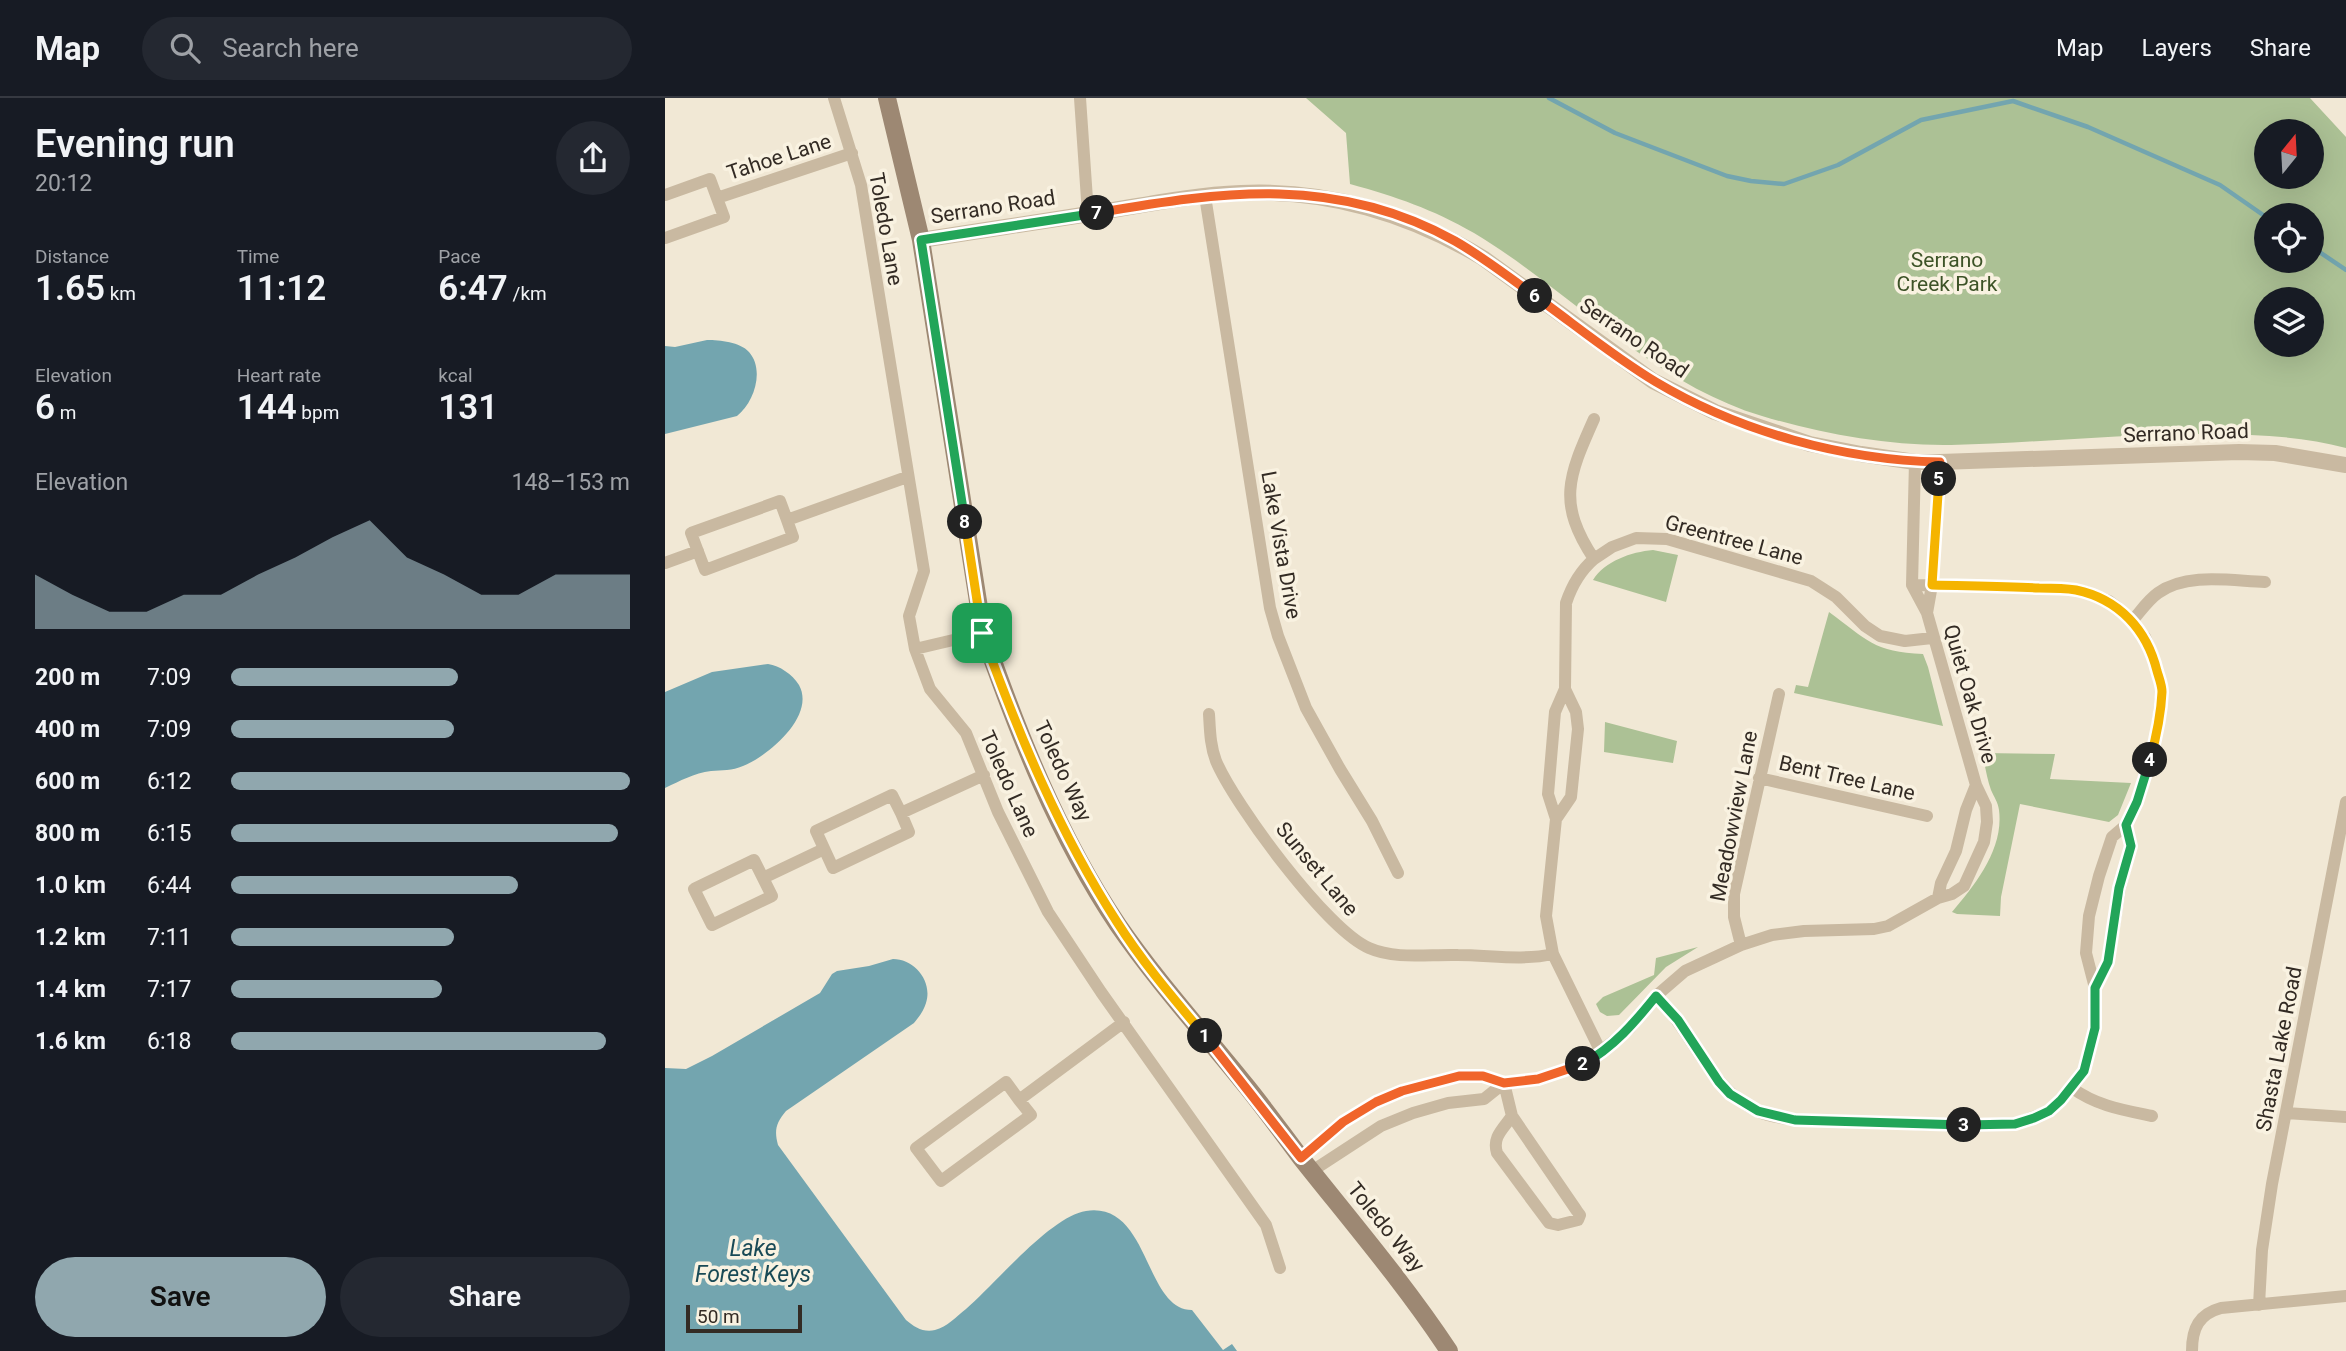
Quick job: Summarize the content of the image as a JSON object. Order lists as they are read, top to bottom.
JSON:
{
  "streets": {
    "main road": ["Toledo Way"],
    "street": [
      "Tahoe Lane",
      "Serrano Road",
      "Toledo Lane",
      "Greentree Lane",
      "Lake Vista Drive",
      "Quiet Oak Drive",
      "Bent Tree Lane",
      "Meadowview Lane",
      "Sunset Lane",
      "Shasta Lake Road"
    ]
  },
  "crossings": [
    ["Tahoe Lane", "Toledo Lane"],
    ["Serrano Road", "Lake Vista Drive"],
    ["Serrano Road", "Quiet Oak Drive"],
    ["Serrano Road", "Toledo Way"],
    ["Greentree Lane", "Quiet Oak Drive"],
    ["Quiet Oak Drive", "Toledo Way"],
    ["Quiet Oak Drive", "Meadowview Lane"],
    ["Bent Tree Lane", "Meadowview Lane"]
  ],
  "water": ["Lake Forest Keys"],
  "parks": ["Serrano Creek Park"],
  "scale_bar": "50 m",
  "north": "top",
  "page": {
    "header": "Map",
    "search": "Search here",
    "nav": ["Map", "Layers", "Share"],
    "heading": ["Evening run", "20:12"],
    "pins": [
      "7",
      "6",
      "5",
      "8",
      "4",
      "1",
      "2",
      "3"
    ],
    "stats": [
      ["Distance", "1.65 km"],
      ["Time", "11:12"],
      ["Pace", "6:47 /km"],
      ["Elevation", "6 m"],
      ["Heart rate", "144 bpm"],
      ["kcal", "131"]
    ],
    "chart": ["Elevation", "148–153 m"],
    "list": [
      {
        "name": "200 m",
        "note": "7:09"
      },
      {
        "name": "400 m",
        "note": "7:09"
      },
      {
        "name": "600 m",
        "note": "6:12"
      },
      {
        "name": "800 m",
        "note": "6:15"
      },
      {
        "name": "1.0 km",
        "note": "6:44"
      },
      {
        "name": "1.2 km",
        "note": "7:11"
      },
      {
        "name": "1.4 km",
        "note": "7:17"
      },
      {
        "name": "1.6 km",
        "note": "6:18"
      }
    ],
    "buttons": ["Save", "Share"],
    "scale": "50 m"
  }
}
